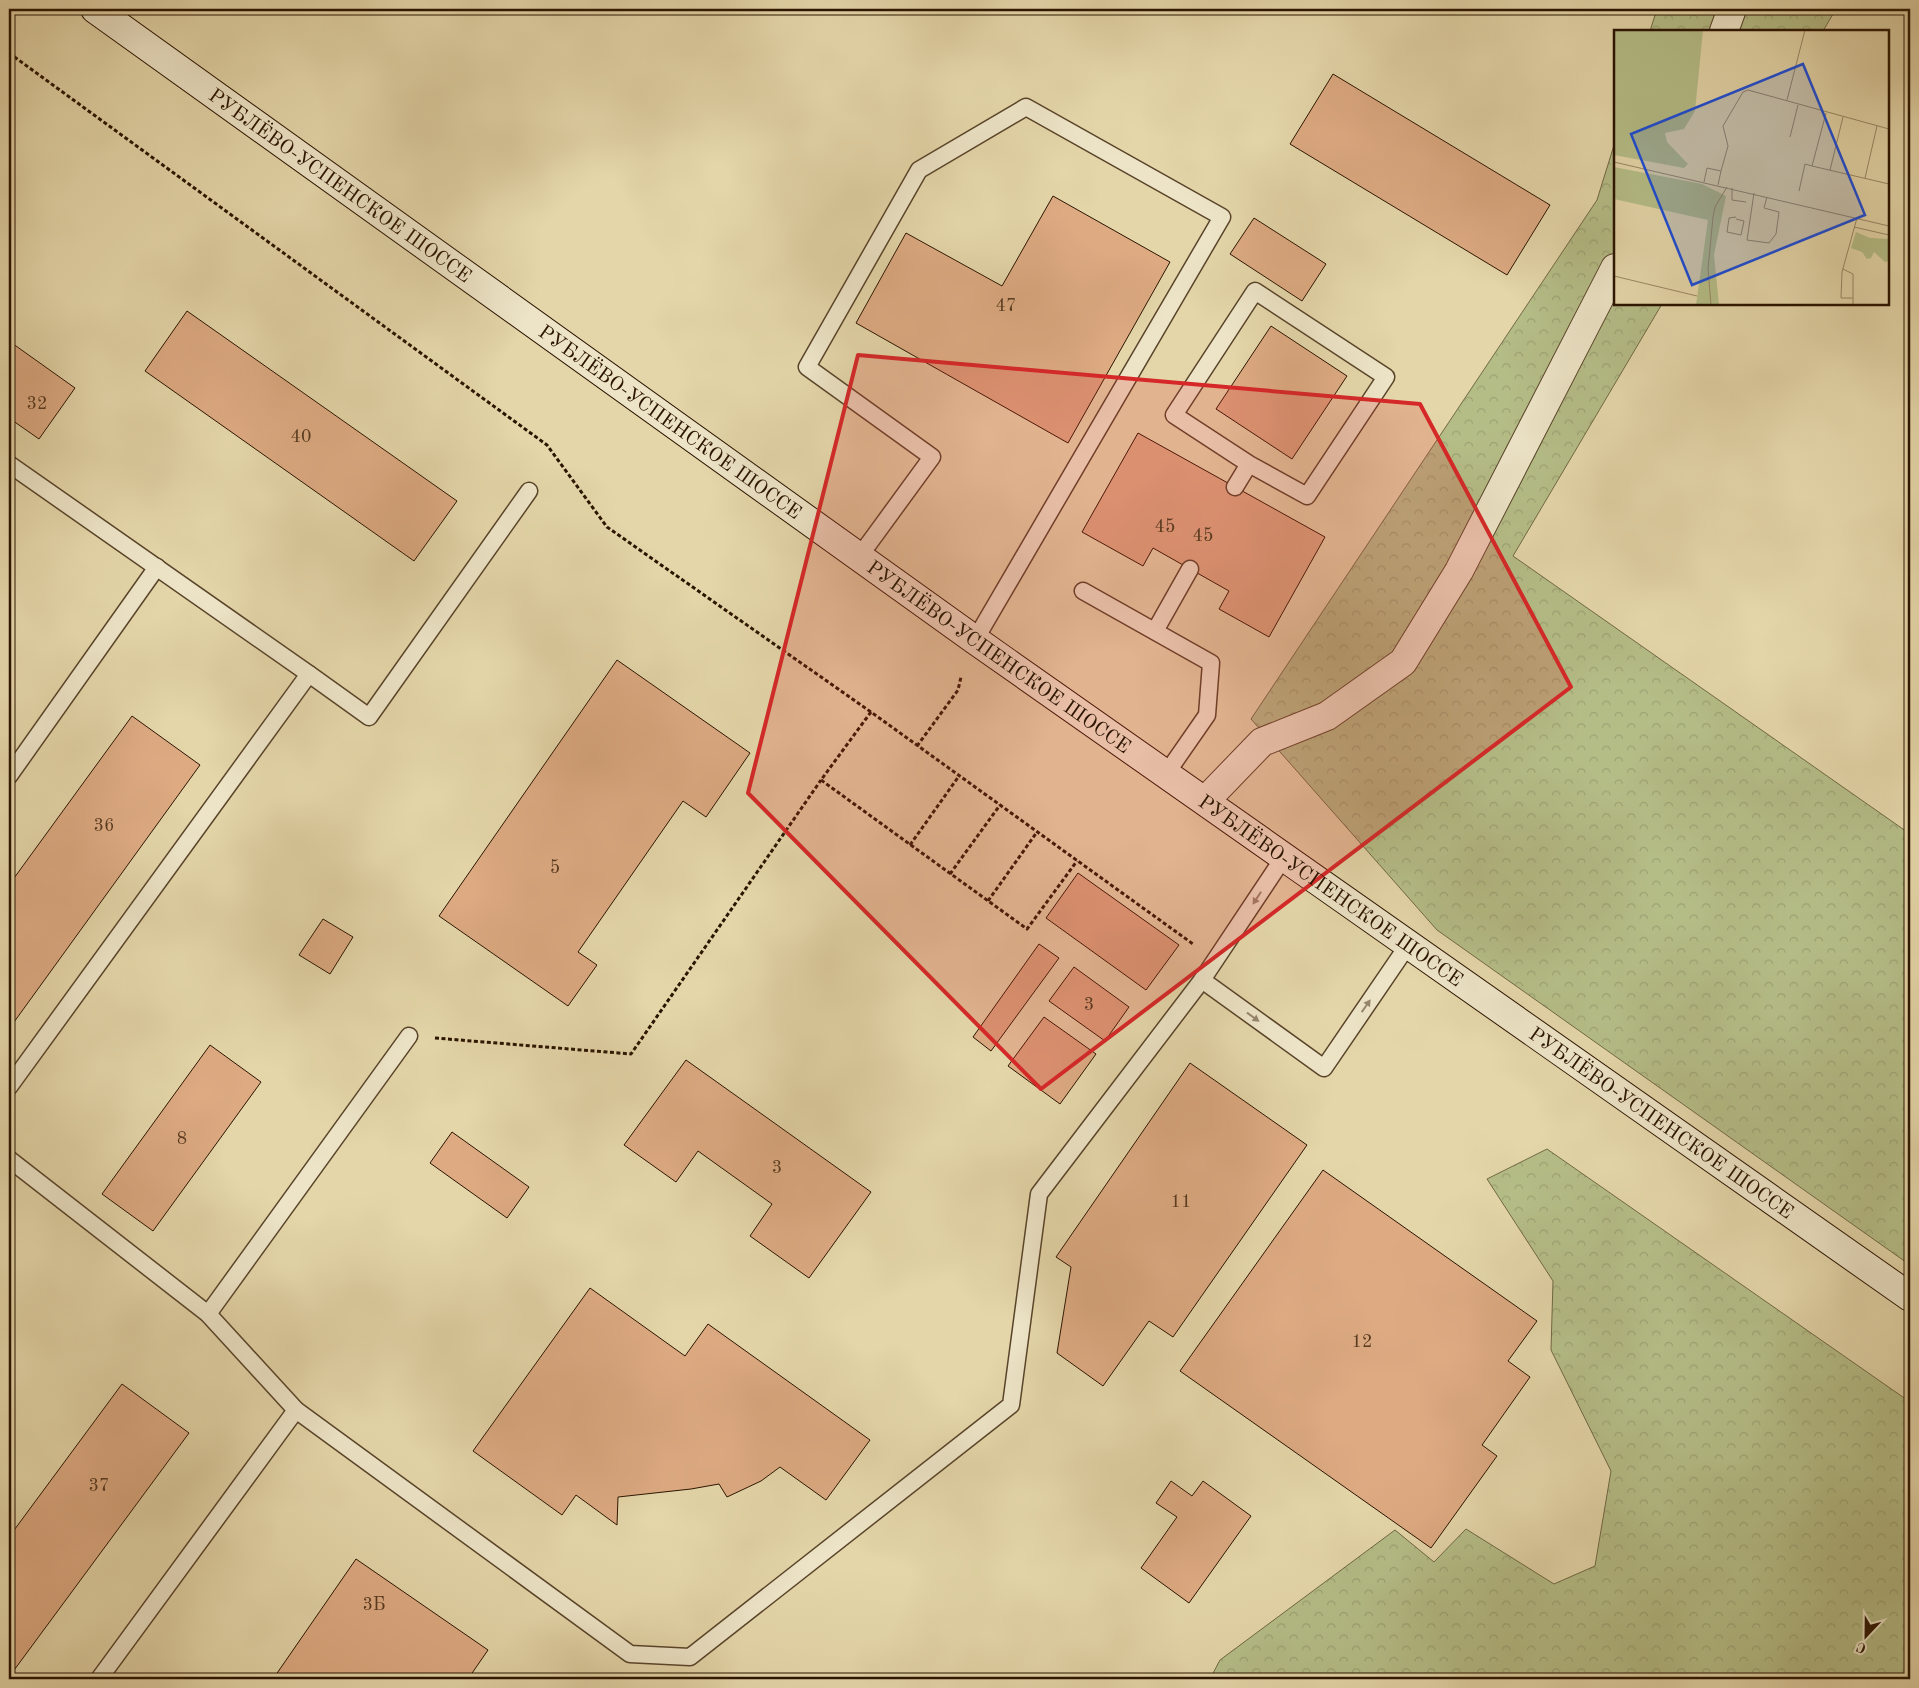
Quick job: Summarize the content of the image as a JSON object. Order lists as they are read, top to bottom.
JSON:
{
  "streets": {
    "main road": ["РУБЛЁВО-УСПЕНСКОЕ ШОССЕ"]
  },
  "house_numbers": [
    "47",
    "32",
    "40",
    "45",
    "45",
    "36",
    "5",
    "3",
    "8",
    "3",
    "11",
    "12",
    "37",
    "3Б"
  ],
  "north": "bottom"
}
